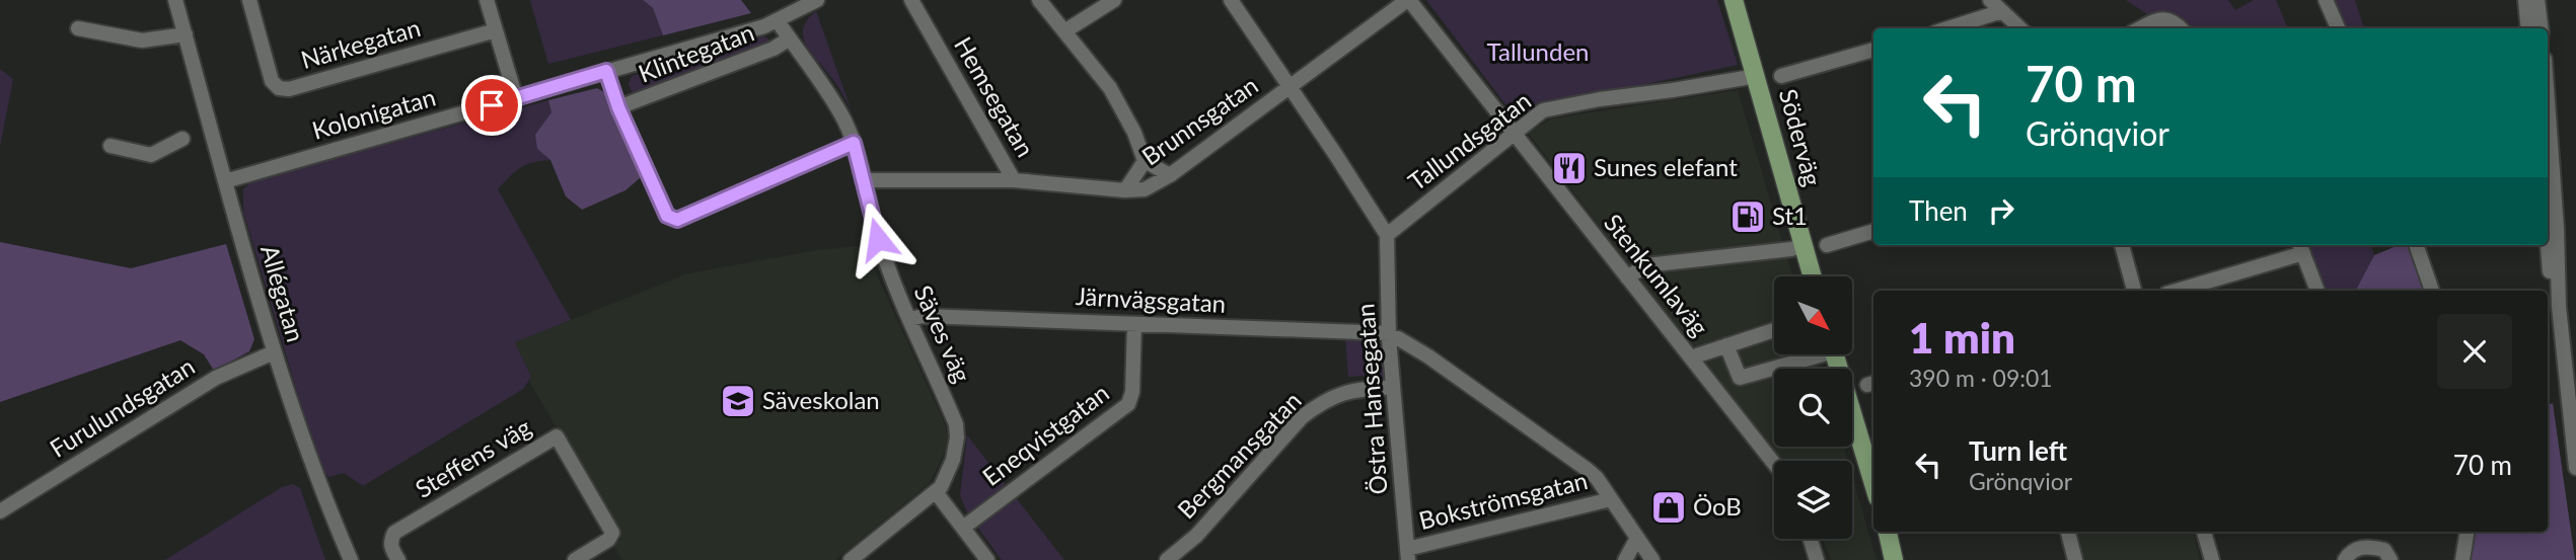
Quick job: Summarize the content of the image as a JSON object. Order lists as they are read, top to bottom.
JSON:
{
  "streets": {
    "main road": ["Söderväg"],
    "street": [
      "Närkegatan",
      "Klintegatan",
      "Hemsegatan",
      "Kolonigatan",
      "Brunnsgatan",
      "Tallundsgatan",
      "Stenkumlaväg",
      "Allégatan",
      "Järnvägsgatan",
      "Säves väg",
      "Östra Hansegatan",
      "Furulundsgatan",
      "Eneqvistgatan",
      "Bergmansgatan",
      "Steffens väg",
      "Bokströmsgatan"
    ]
  },
  "crossings": [
    ["Klintegatan", "Säves väg"],
    ["Hemsegatan", "Brunnsgatan"],
    ["Kolonigatan", "Allégatan"],
    ["Kolonigatan", "Säves väg"],
    ["Brunnsgatan", "Stenkumlaväg"],
    ["Brunnsgatan", "Säves väg"],
    ["Söderväg", "Tallundsgatan"],
    ["Tallundsgatan", "Stenkumlaväg"],
    ["Tallundsgatan", "Östra Hansegatan"],
    ["Allégatan", "Furulundsgatan"],
    ["Järnvägsgatan", "Säves väg"],
    ["Järnvägsgatan", "Östra Hansegatan"],
    ["Järnvägsgatan", "Eneqvistgatan"],
    ["Järnvägsgatan", "Bokströmsgatan"],
    ["Östra Hansegatan", "Bergmansgatan"],
    ["Östra Hansegatan", "Bokströmsgatan"]
  ],
  "parks": ["Tallunden"],
  "places": {
    "restaurant": ["Sunes elefant"],
    "fuel station": ["St1"],
    "school or university": ["Säveskolan"],
    "shop": ["ÖoB"]
  },
  "north": "bottom right",
  "page": {
    "turn": ["70 m", "Grönqvior"],
    "then": "Then",
    "heading": ["1 min", "390 m · 09:01"],
    "list": [
      {
        "name": "Turn left",
        "note": "Grönqvior",
        "value": "70 m"
      }
    ]
  }
}
